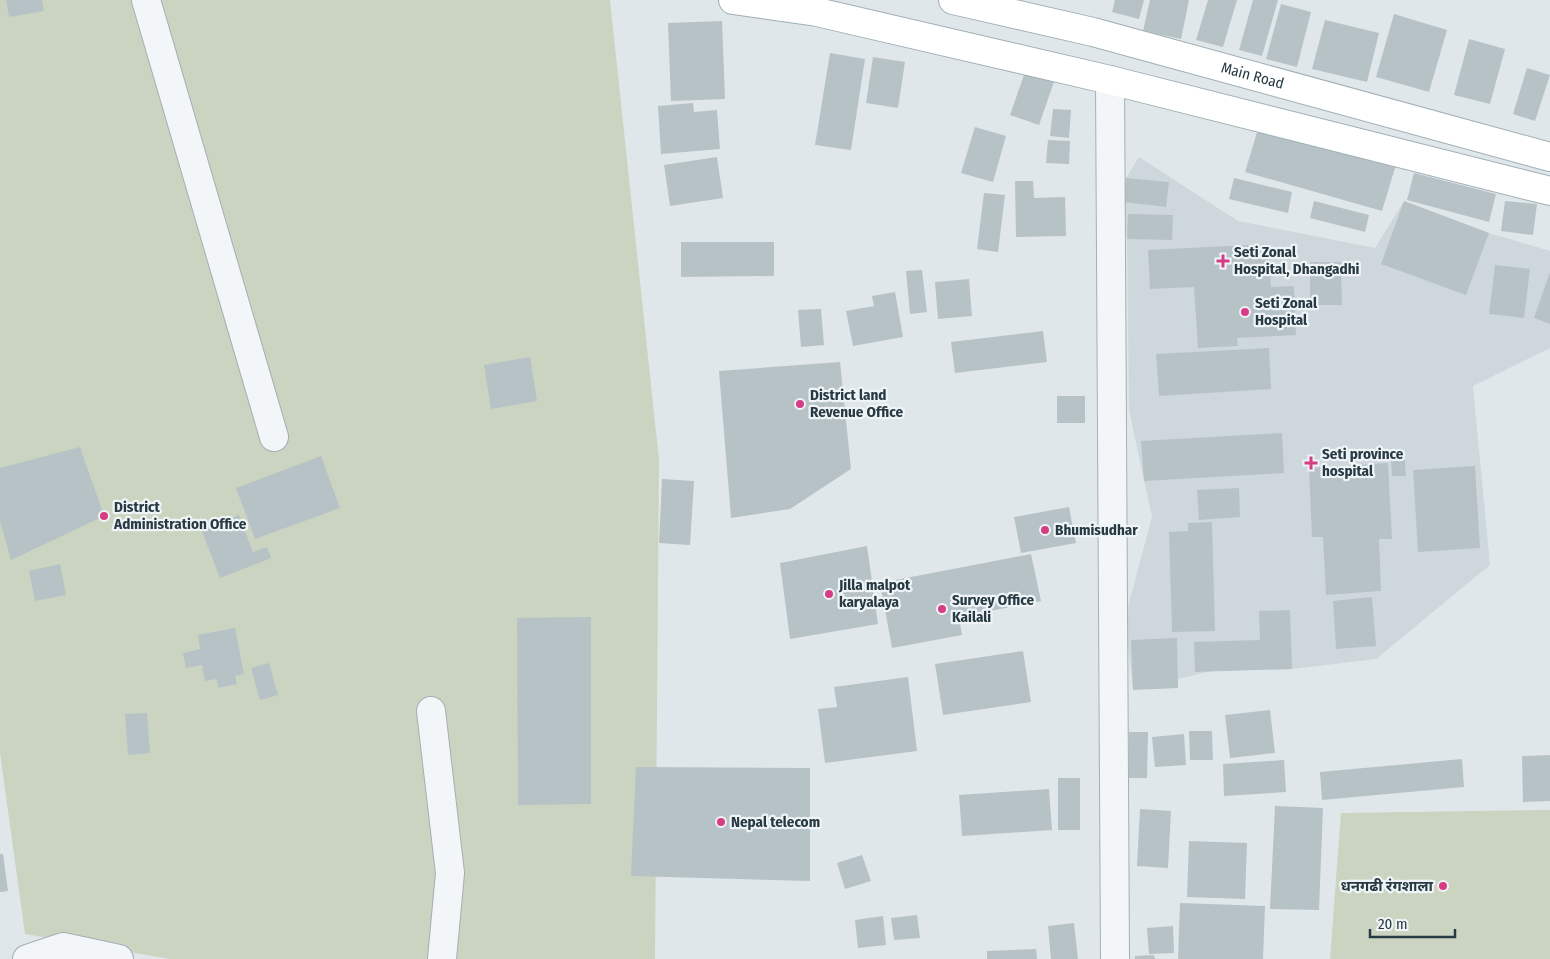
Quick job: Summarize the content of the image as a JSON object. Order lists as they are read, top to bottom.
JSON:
{
  "streets": {
    "main road": ["Main Road"]
  },
  "places": {
    "health": ["Seti Zonal Hospital, Dhangadhi", "Seti province hospital"],
    "other": [
      "Seti Zonal Hospital",
      "District land Revenue Office",
      "District Administration Office",
      "Bhumisudhar",
      "Jilla malpot karyalaya",
      "Survey Office Kailali",
      "Nepal telecom",
      "धनगढी रंगशाला"
    ]
  },
  "scale_bar": "20 m"
}
